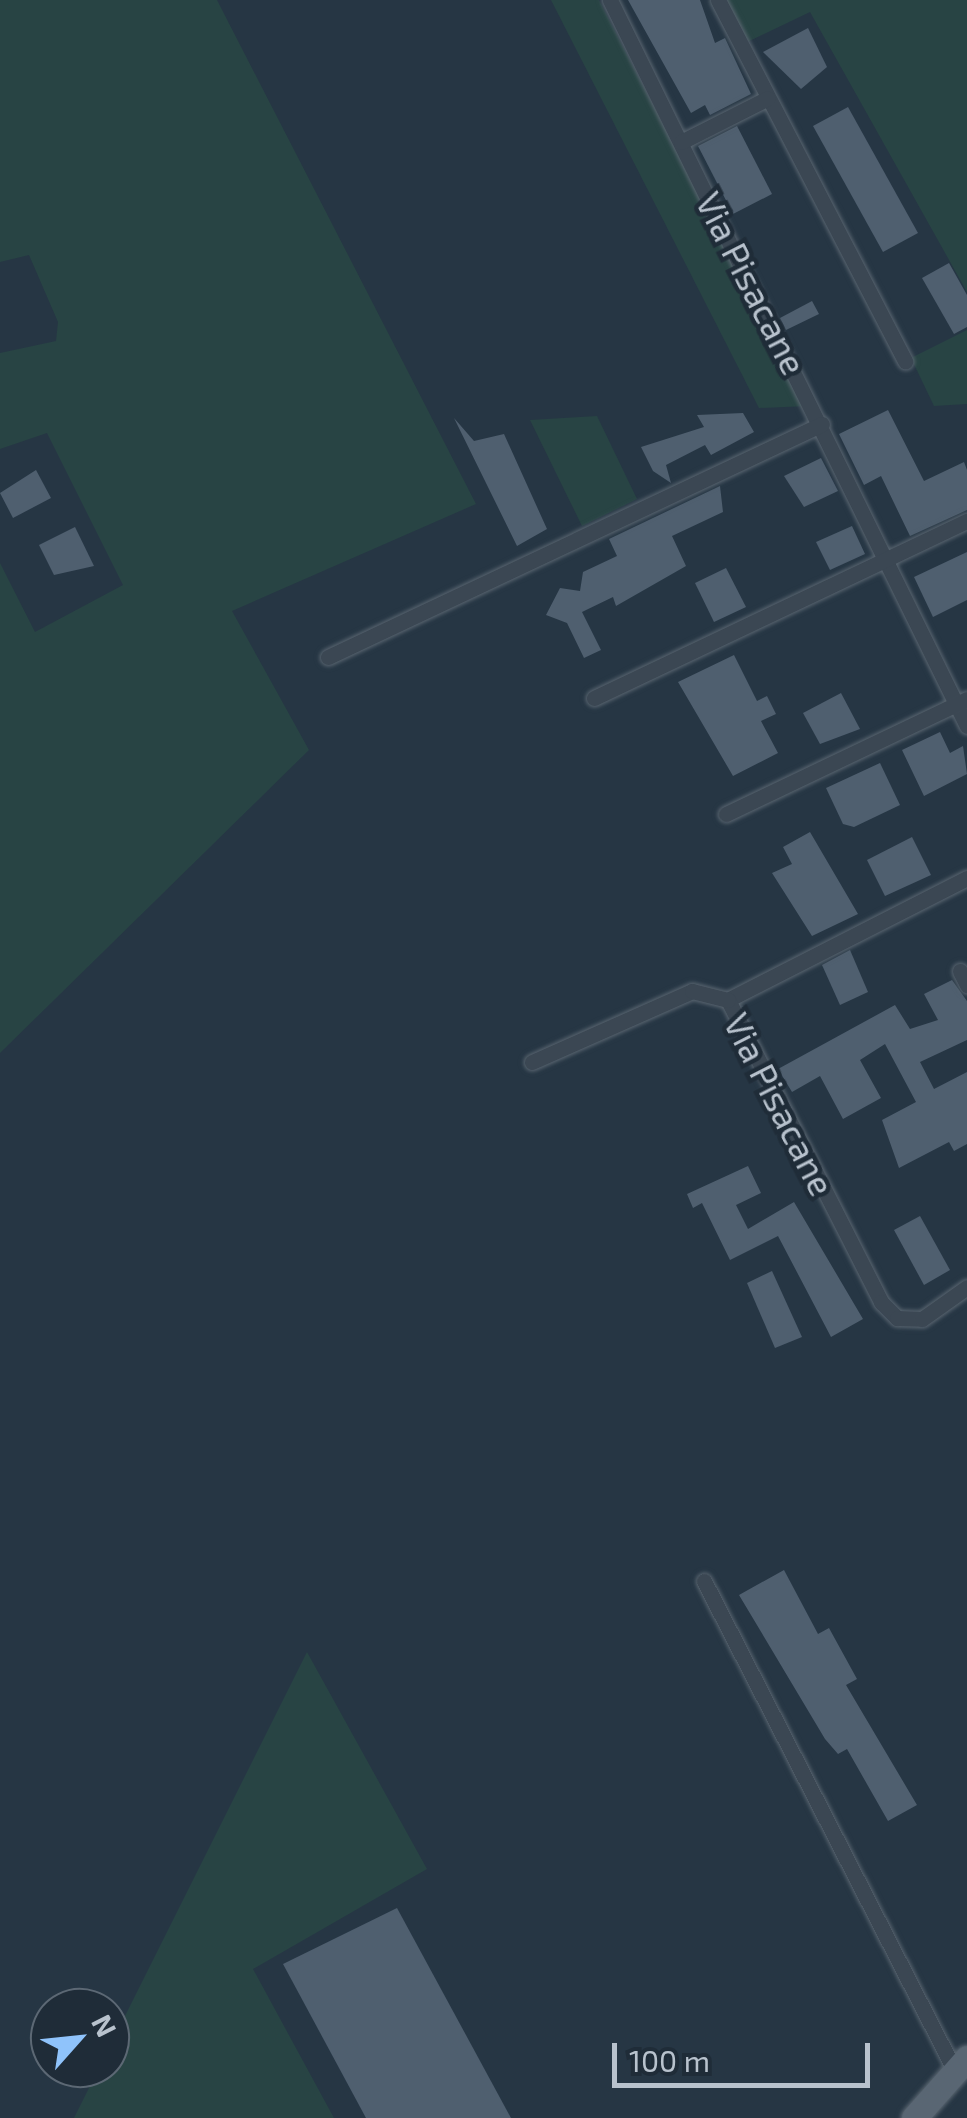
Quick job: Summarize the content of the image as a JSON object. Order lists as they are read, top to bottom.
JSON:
{
  "streets": {
    "street": ["Via Pisacane"]
  },
  "scale_bar": "100 m",
  "north": "top right"
}
